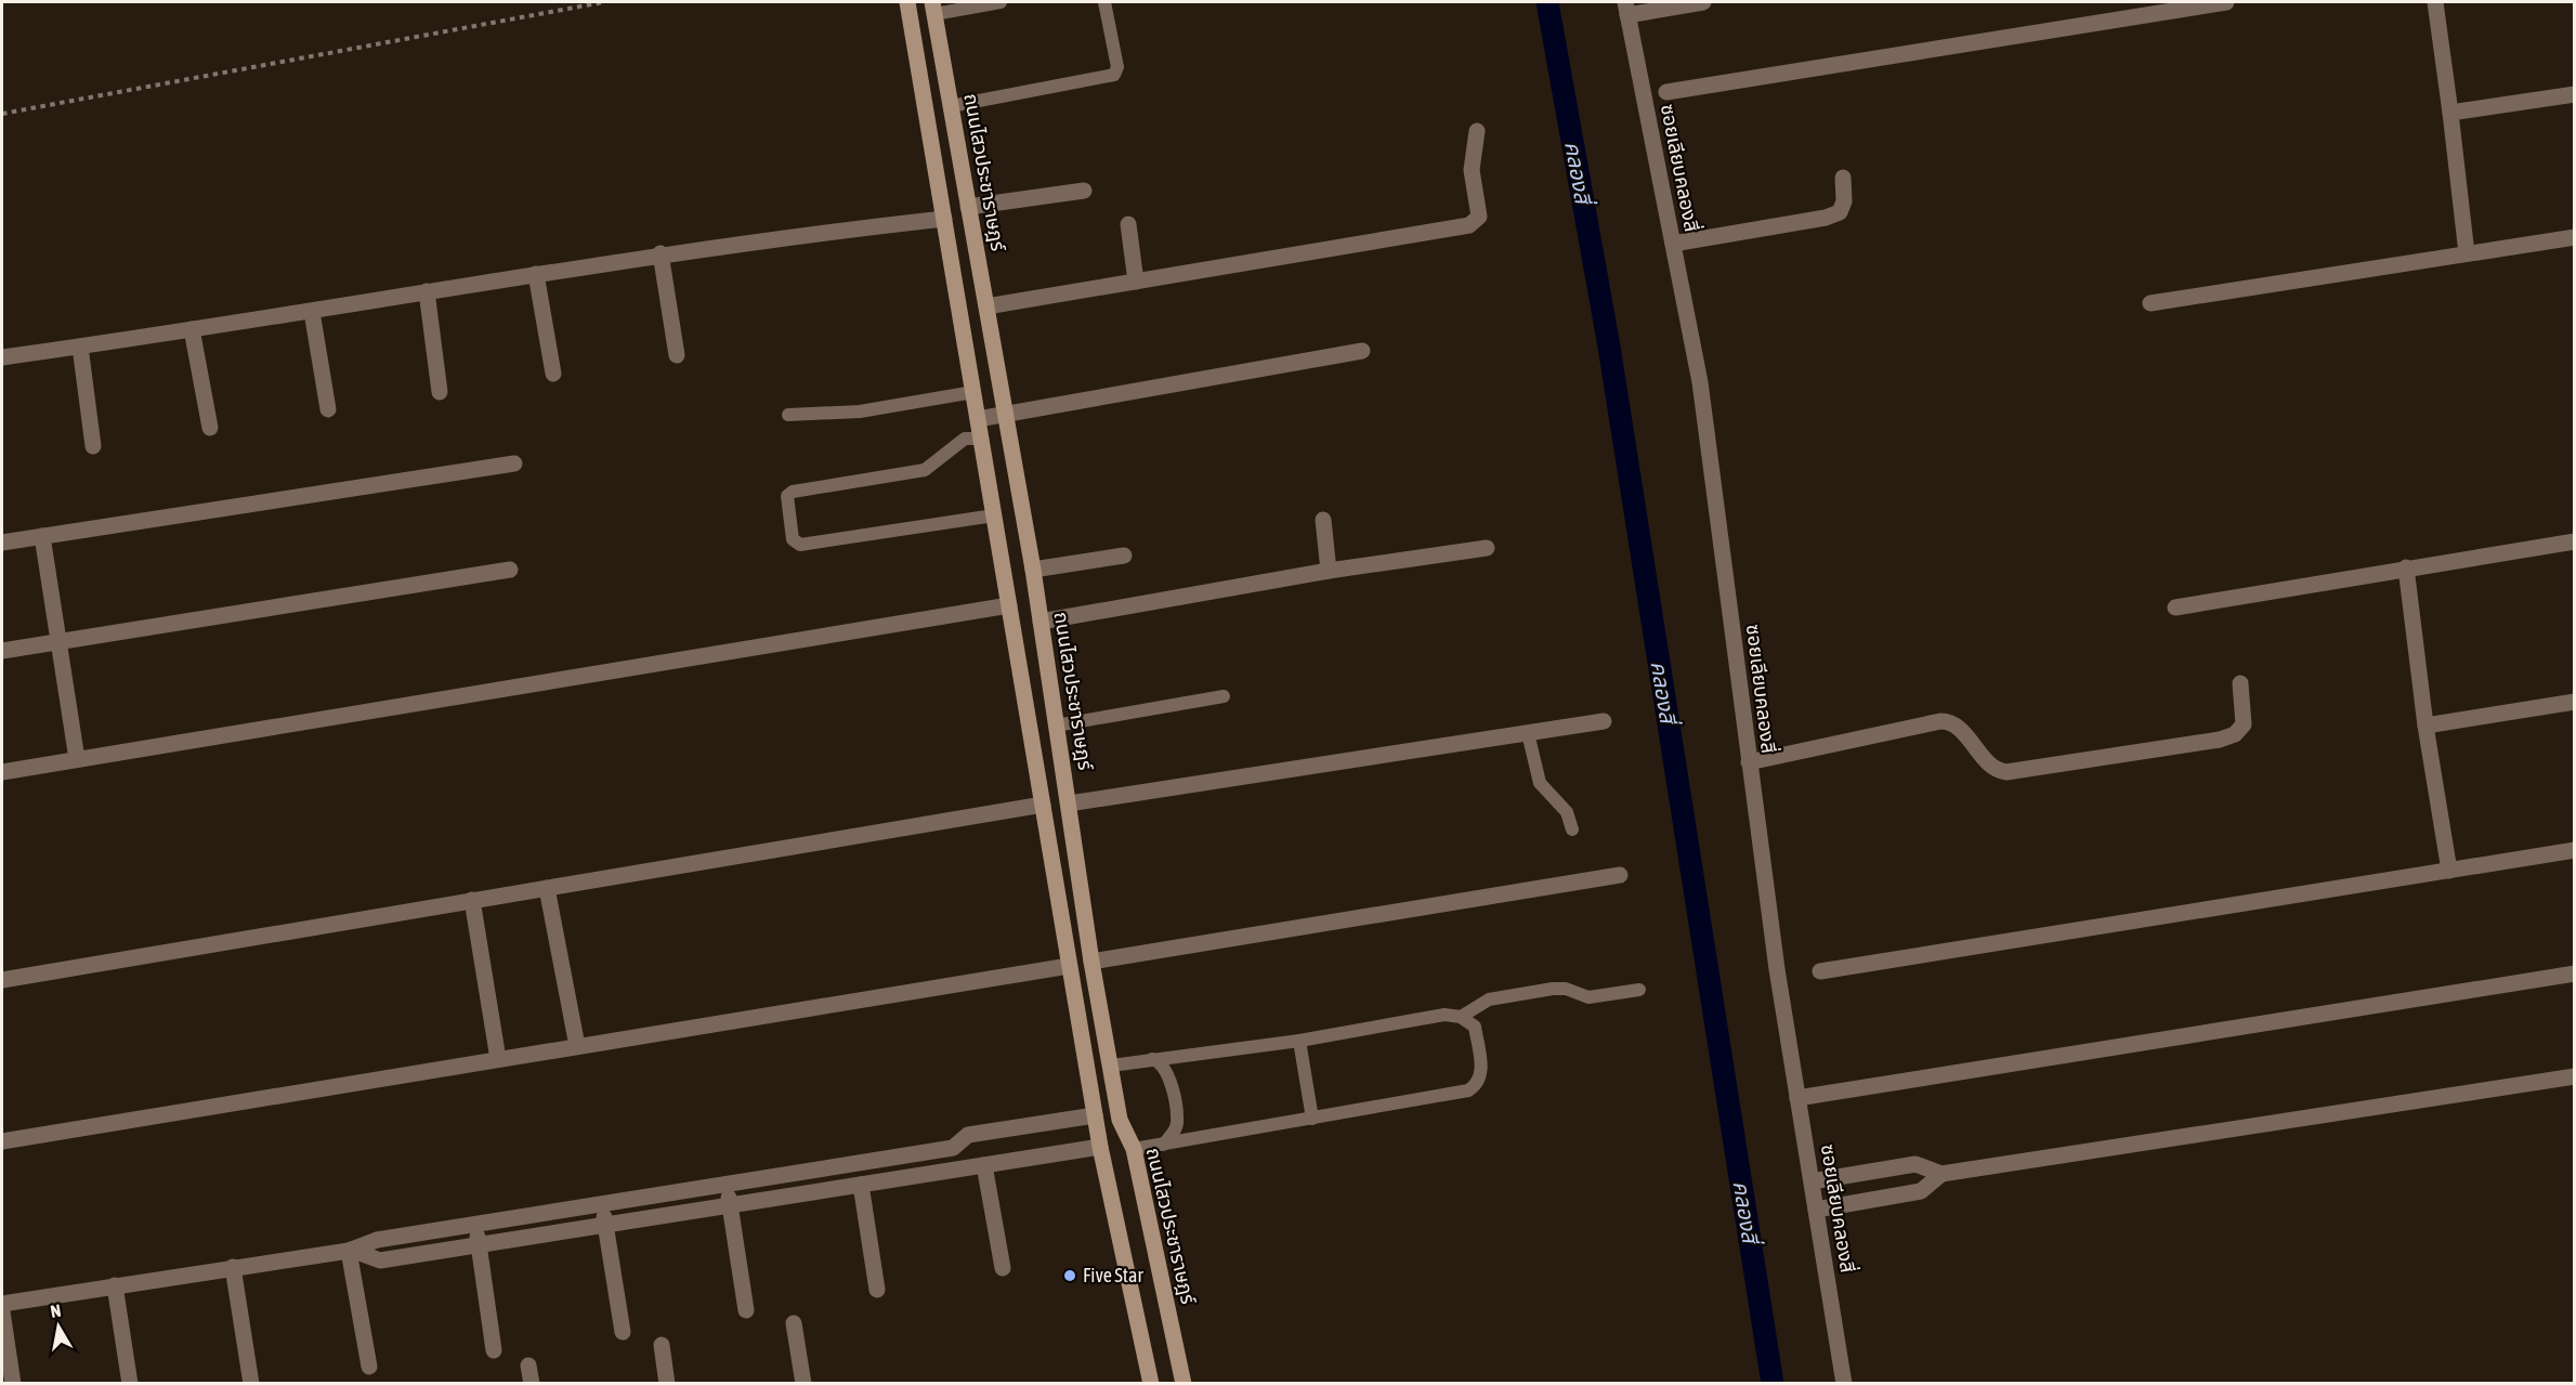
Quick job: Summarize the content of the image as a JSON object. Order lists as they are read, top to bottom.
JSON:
{
  "streets": {
    "main road": ["ถนนไสวประชาราษฎร์"],
    "street": ["ซอยเลียบคลองสี่"]
  },
  "water": ["คลองสี่"],
  "places": ["Five Star"],
  "north": "top"
}
